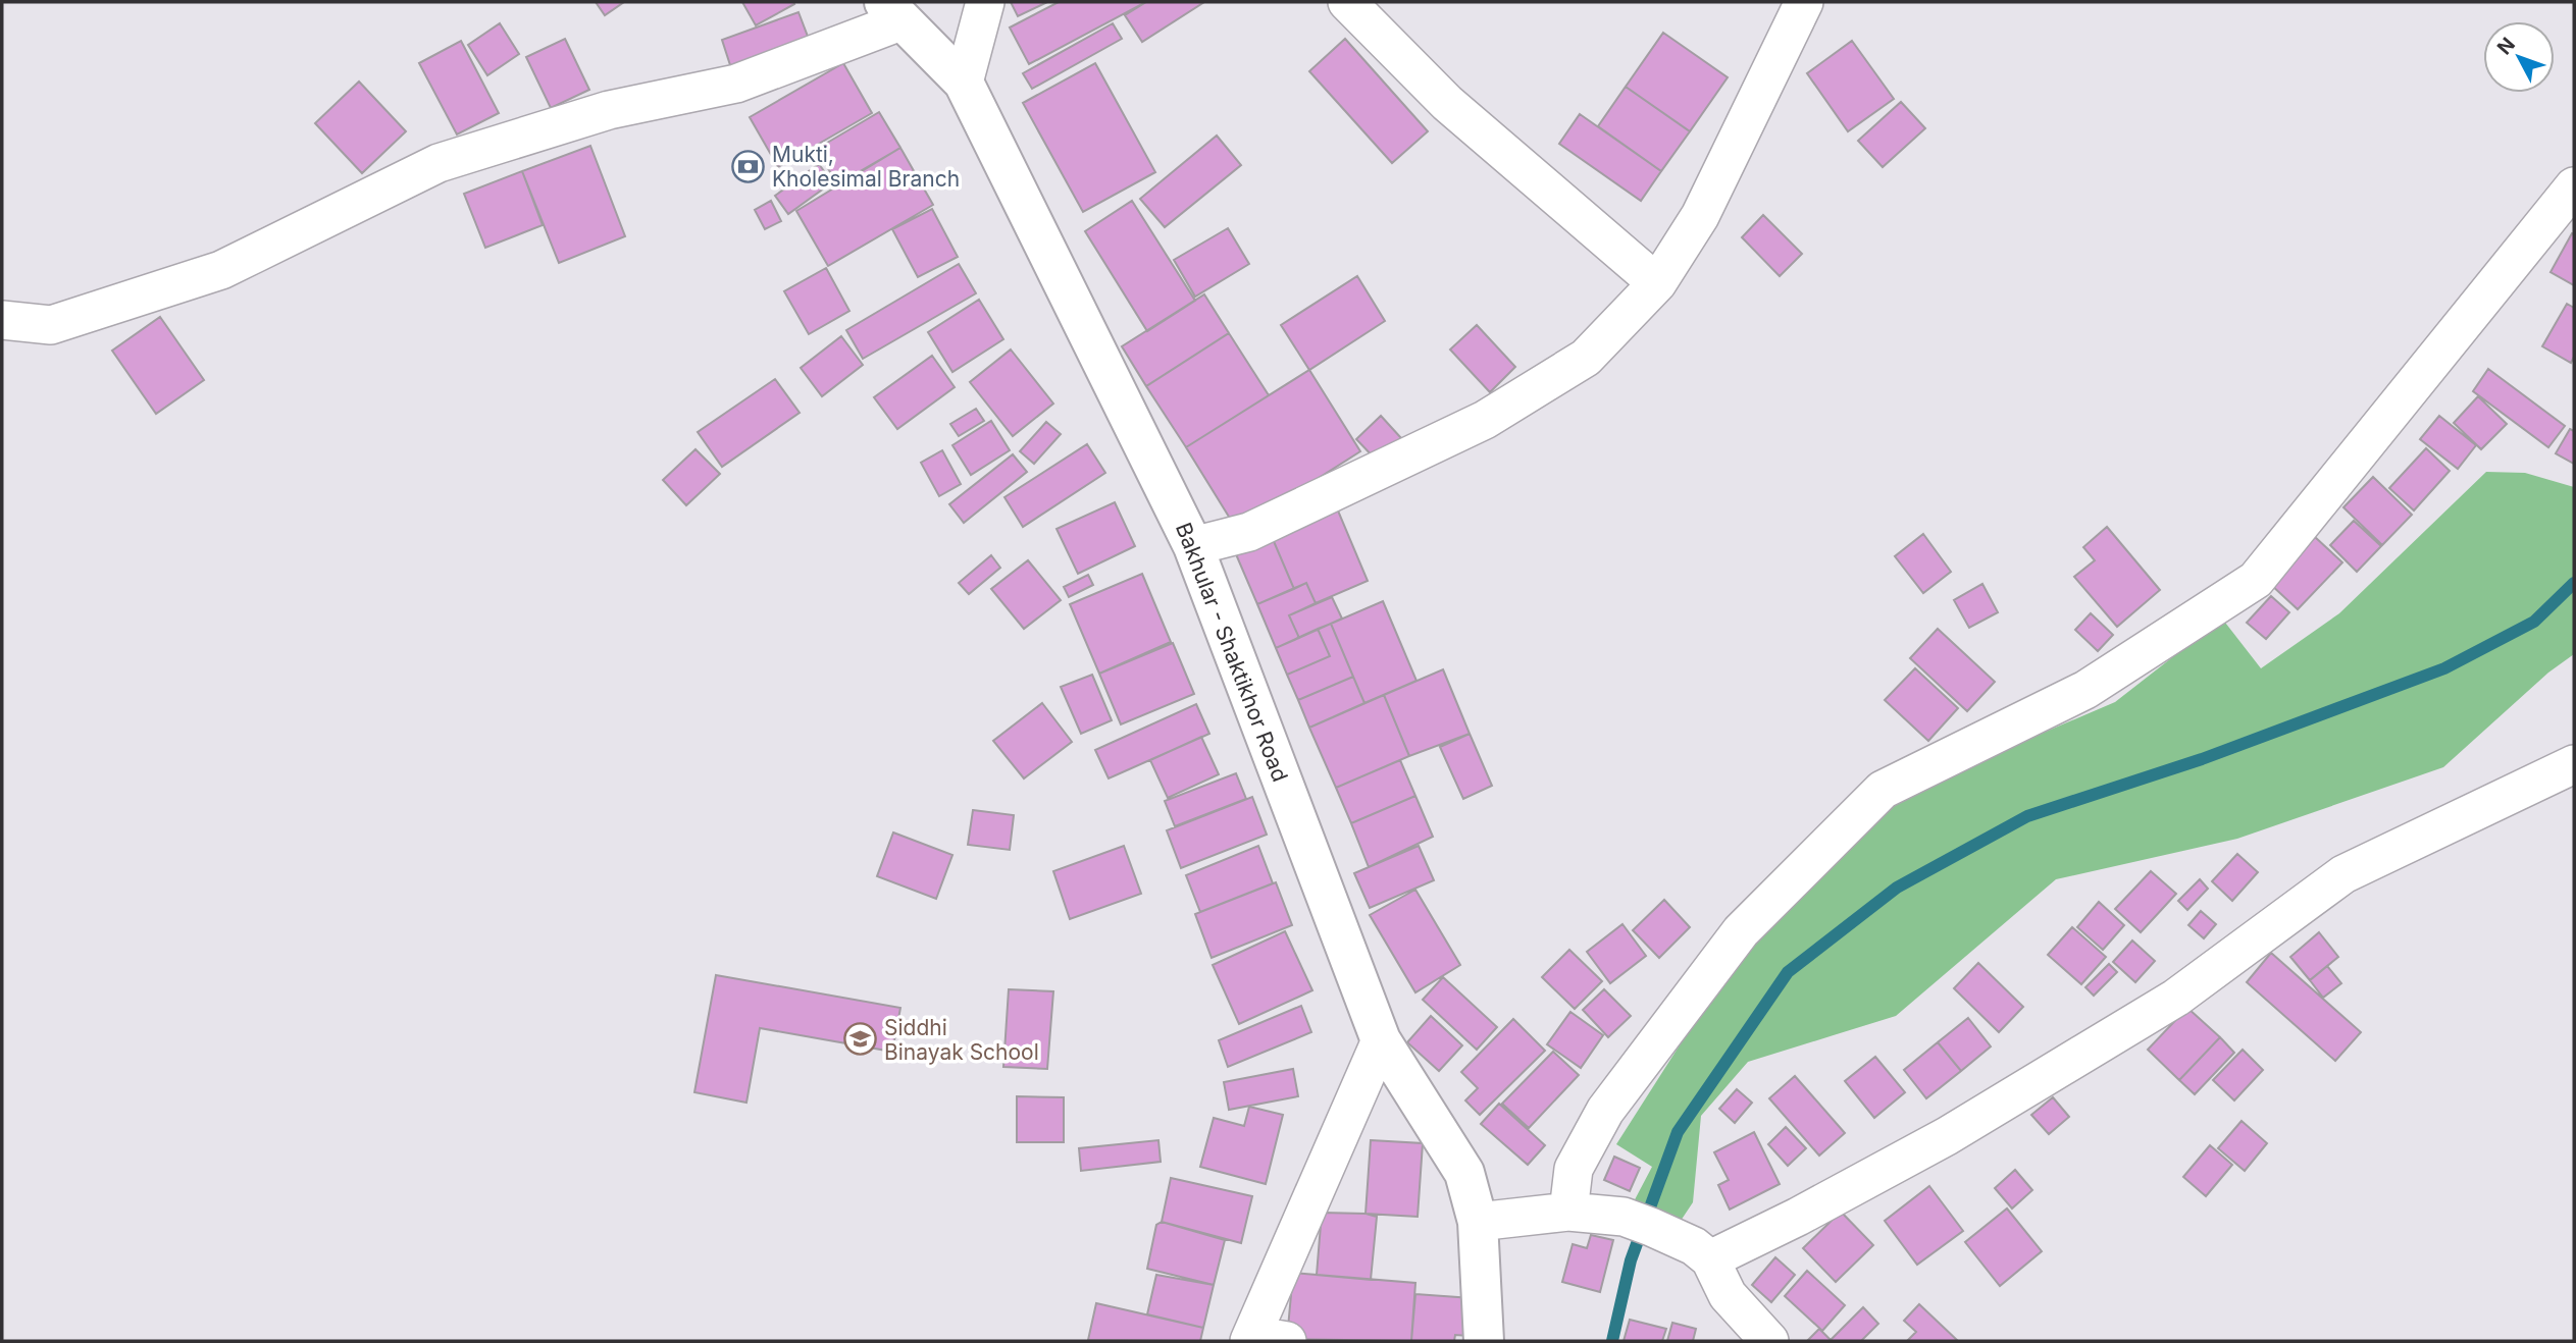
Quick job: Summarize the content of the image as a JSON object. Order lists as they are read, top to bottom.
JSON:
{
  "streets": {
    "street": ["Bakhular - Shaktikhor Road"]
  },
  "places": {
    "bank": ["Mukti, Kholesimal Branch"],
    "school or university": ["Siddhi Binayak School"]
  },
  "north": "top left"
}
